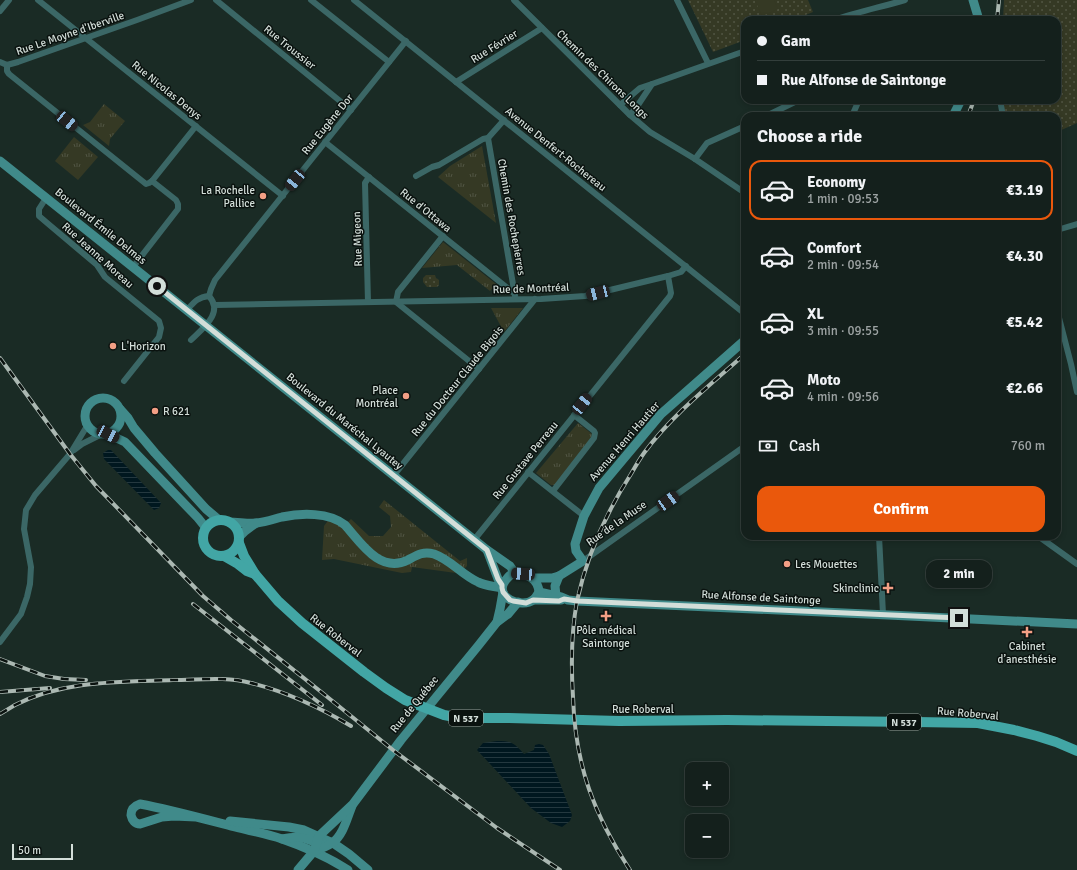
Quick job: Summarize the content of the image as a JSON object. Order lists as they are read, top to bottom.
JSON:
{
  "streets": {
    "main road": ["Rue Roberval", "N 537"],
    "street": [
      "Rue Le Moyne d'Iberville",
      "Rue Février",
      "Rue Troussier",
      "Chemin des Chirons Longs",
      "Rue Nicolas Denys",
      "Rue Eugène Dor",
      "Avenue Denfert-Rochereau",
      "Rue d'Ottawa",
      "Chemin des Rochepierres",
      "Boulevard Émile Delmas",
      "Rue Migeon",
      "Rue Jeanne Moreau",
      "Rue de Montréal",
      "Rue du Docteur Claude Bigois",
      "Boulevard du Maréchal Lyautey",
      "Avenue Henri Hautier",
      "Rue Gustave Perreau",
      "Rue de la Muse",
      "Rue Alfonse de Saintonge",
      "Rue de Québec"
    ]
  },
  "crossings": [
    ["Rue Le Moyne d'Iberville", "Rue Nicolas Denys"],
    ["Rue Février", "Chemin des Chirons Longs"],
    ["Rue Février", "Avenue Denfert-Rochereau"],
    ["Rue Troussier", "Rue Eugène Dor"],
    ["Rue Nicolas Denys", "Rue Eugène Dor"],
    ["Rue Eugène Dor", "Avenue Denfert-Rochereau"],
    ["Rue Eugène Dor", "Rue d'Ottawa"],
    ["Avenue Denfert-Rochereau", "Rue de Montréal"],
    ["Rue d'Ottawa", "Chemin des Rochepierres"],
    ["Rue d'Ottawa", "Rue Migeon"],
    ["Rue d'Ottawa", "Rue de Montréal"],
    ["Chemin des Rochepierres", "Rue de Montréal"],
    ["Boulevard Émile Delmas", "Rue Jeanne Moreau"],
    ["Boulevard Émile Delmas", "Boulevard du Maréchal Lyautey"],
    ["Rue Migeon", "Rue de Montréal"],
    ["Rue de Montréal", "Rue du Docteur Claude Bigois"],
    ["Rue de Montréal", "Rue Gustave Perreau"],
    ["Rue du Docteur Claude Bigois", "Boulevard du Maréchal Lyautey"],
    ["Boulevard du Maréchal Lyautey", "Rue Gustave Perreau"],
    ["Boulevard du Maréchal Lyautey", "Rue de la Muse"],
    ["Boulevard du Maréchal Lyautey", "Rue Alfonse de Saintonge"],
    ["Boulevard du Maréchal Lyautey", "Rue de Québec"],
    ["Avenue Henri Hautier", "Rue de la Muse"],
    ["Rue de la Muse", "Rue Alfonse de Saintonge"],
    ["Rue de la Muse", "Rue de Québec"],
    ["Rue Alfonse de Saintonge", "Rue de Québec"]
  ],
  "places": {
    "other": [
      "La Rochelle Pallice",
      "L'Horizon",
      "Place Montréal",
      "R 621",
      "Les Mouettes"
    ],
    "health": ["Skinclinic", "Pôle médical Saintonge", "Cabinet d’anesthésie"]
  },
  "scale_bar": "50 m",
  "page": {
    "banner": ["Gam", "Rue Alfonse de Saintonge"],
    "heading": "Choose a ride",
    "list": [
      {
        "name": "Economy",
        "note": "1 min · 09:53",
        "value": "€3.19"
      },
      {
        "name": "Comfort",
        "note": "2 min · 09:54",
        "value": "€4.30"
      },
      {
        "name": "XL",
        "note": "3 min · 09:55",
        "value": "€5.42"
      },
      {
        "name": "Moto",
        "note": "4 min · 09:56",
        "value": "€2.66"
      }
    ],
    "pay": ["Cash", "760 m"],
    "buttons": "Confirm",
    "bubble": "2 min",
    "map_buttons": ["+", "−"],
    "scale": "50 m"
  }
}
